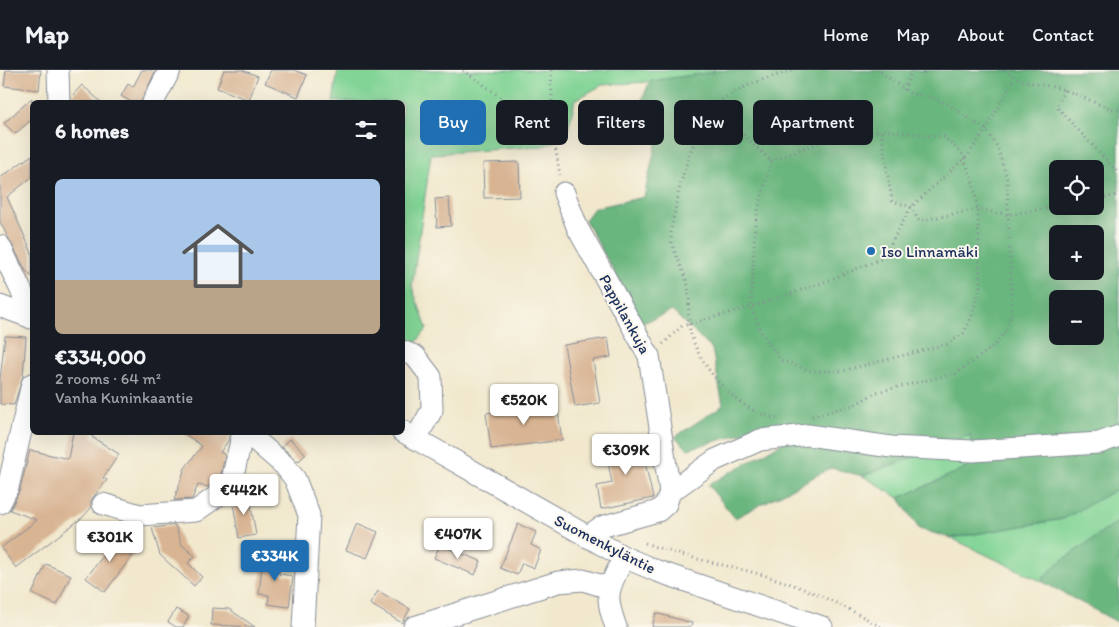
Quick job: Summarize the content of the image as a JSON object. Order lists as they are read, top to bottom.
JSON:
{
  "streets": {
    "street": ["Pappilankuja", "Suomenkyläntie"]
  },
  "places": ["Iso Linnamäki"],
  "page": {
    "header": "Map",
    "nav": [
      "Home",
      "Map",
      "About",
      "Contact"
    ],
    "chip": [
      "Buy",
      "Rent",
      "Filters",
      "New",
      "Apartment"
    ],
    "heading": "6 homes",
    "map_buttons": ["+", "−"],
    "list": [
      {
        "name": "€334,000",
        "note": "2 rooms · 64 m² · Vanha Kuninkaantie"
      }
    ],
    "price": [
      "€520K",
      "€309K",
      "€442K",
      "€407K",
      "€301K",
      "€334K"
    ]
  }
}
